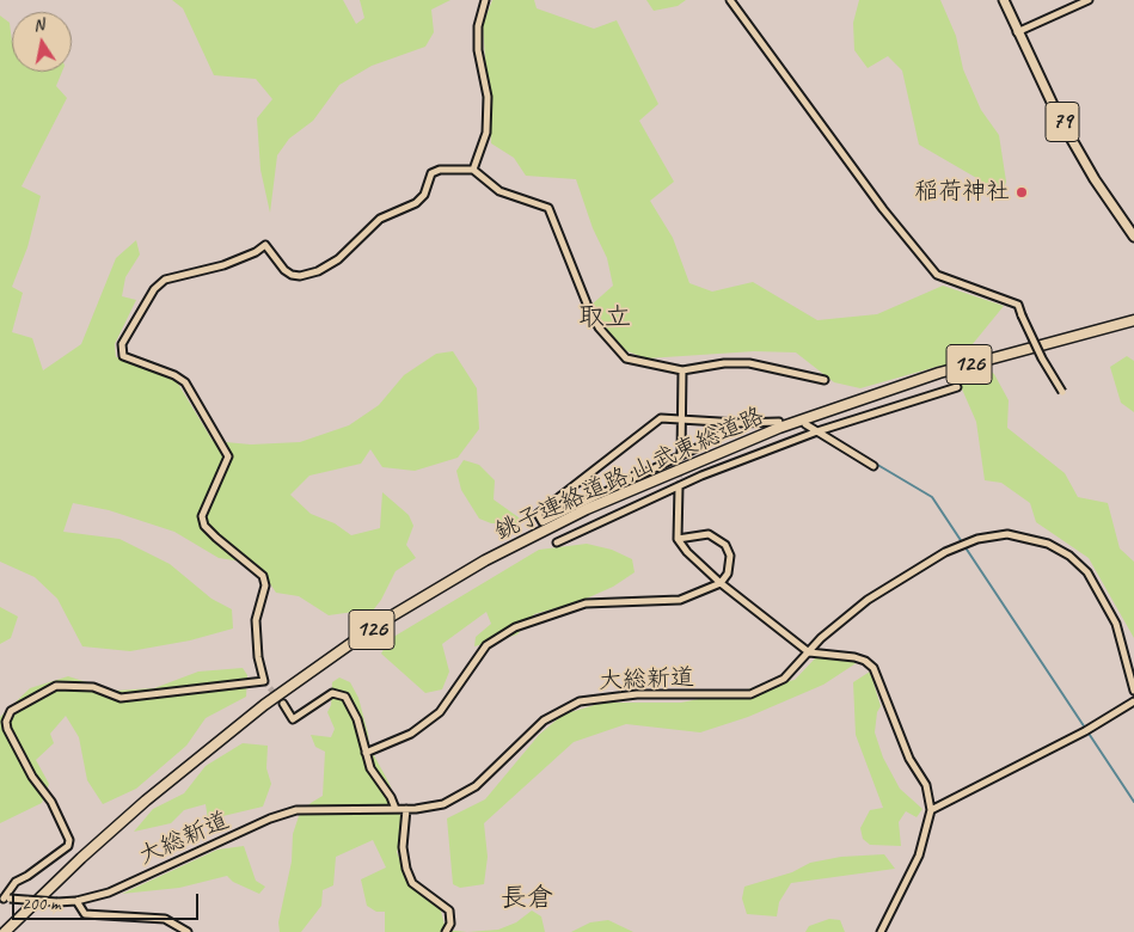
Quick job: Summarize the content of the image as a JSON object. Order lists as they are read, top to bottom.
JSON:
{
  "streets": {
    "highway": ["126", "銚子連絡道路;山武東総道路"],
    "main road": ["79"],
    "street": ["大総新道"]
  },
  "districts": ["取立", "長倉"],
  "places": ["稲荷神社"],
  "scale_bar": "200 m",
  "north": "top"
}
